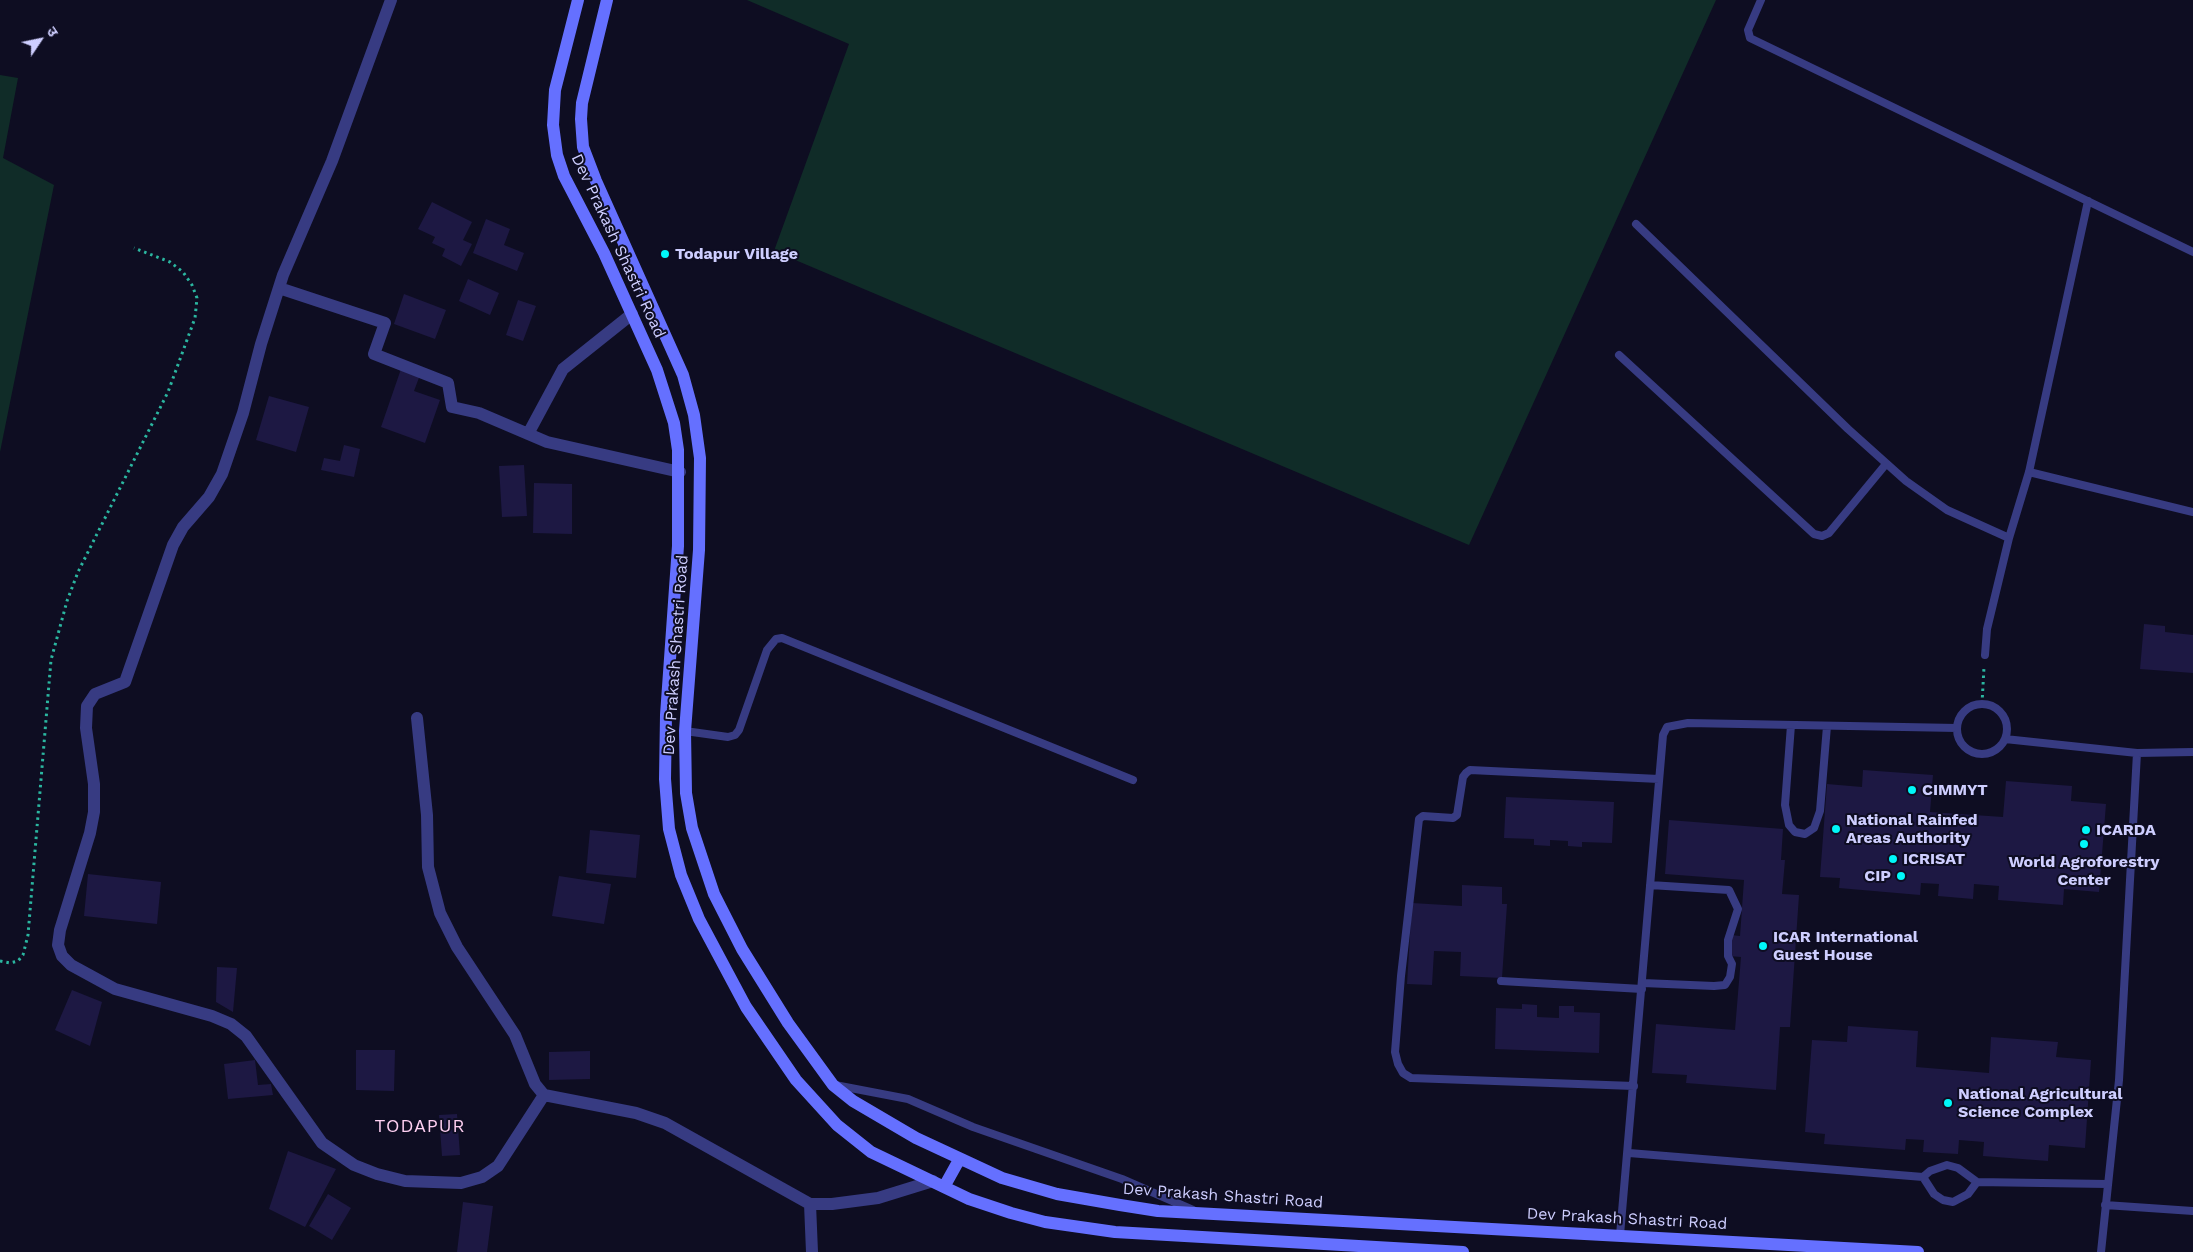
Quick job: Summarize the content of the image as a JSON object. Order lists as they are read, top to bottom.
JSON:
{
  "streets": {
    "street": ["Dev Prakash Shastri Road"]
  },
  "districts": ["TODAPUR"],
  "places": [
    "Todapur Village",
    "CIMMYT",
    "National Rainfed Areas Authority",
    "ICARDA",
    "World Agroforestry Center",
    "ICRISAT",
    "CIP",
    "ICAR International Guest House",
    "National Agricultural Science Complex"
  ],
  "north": "top right"
}
